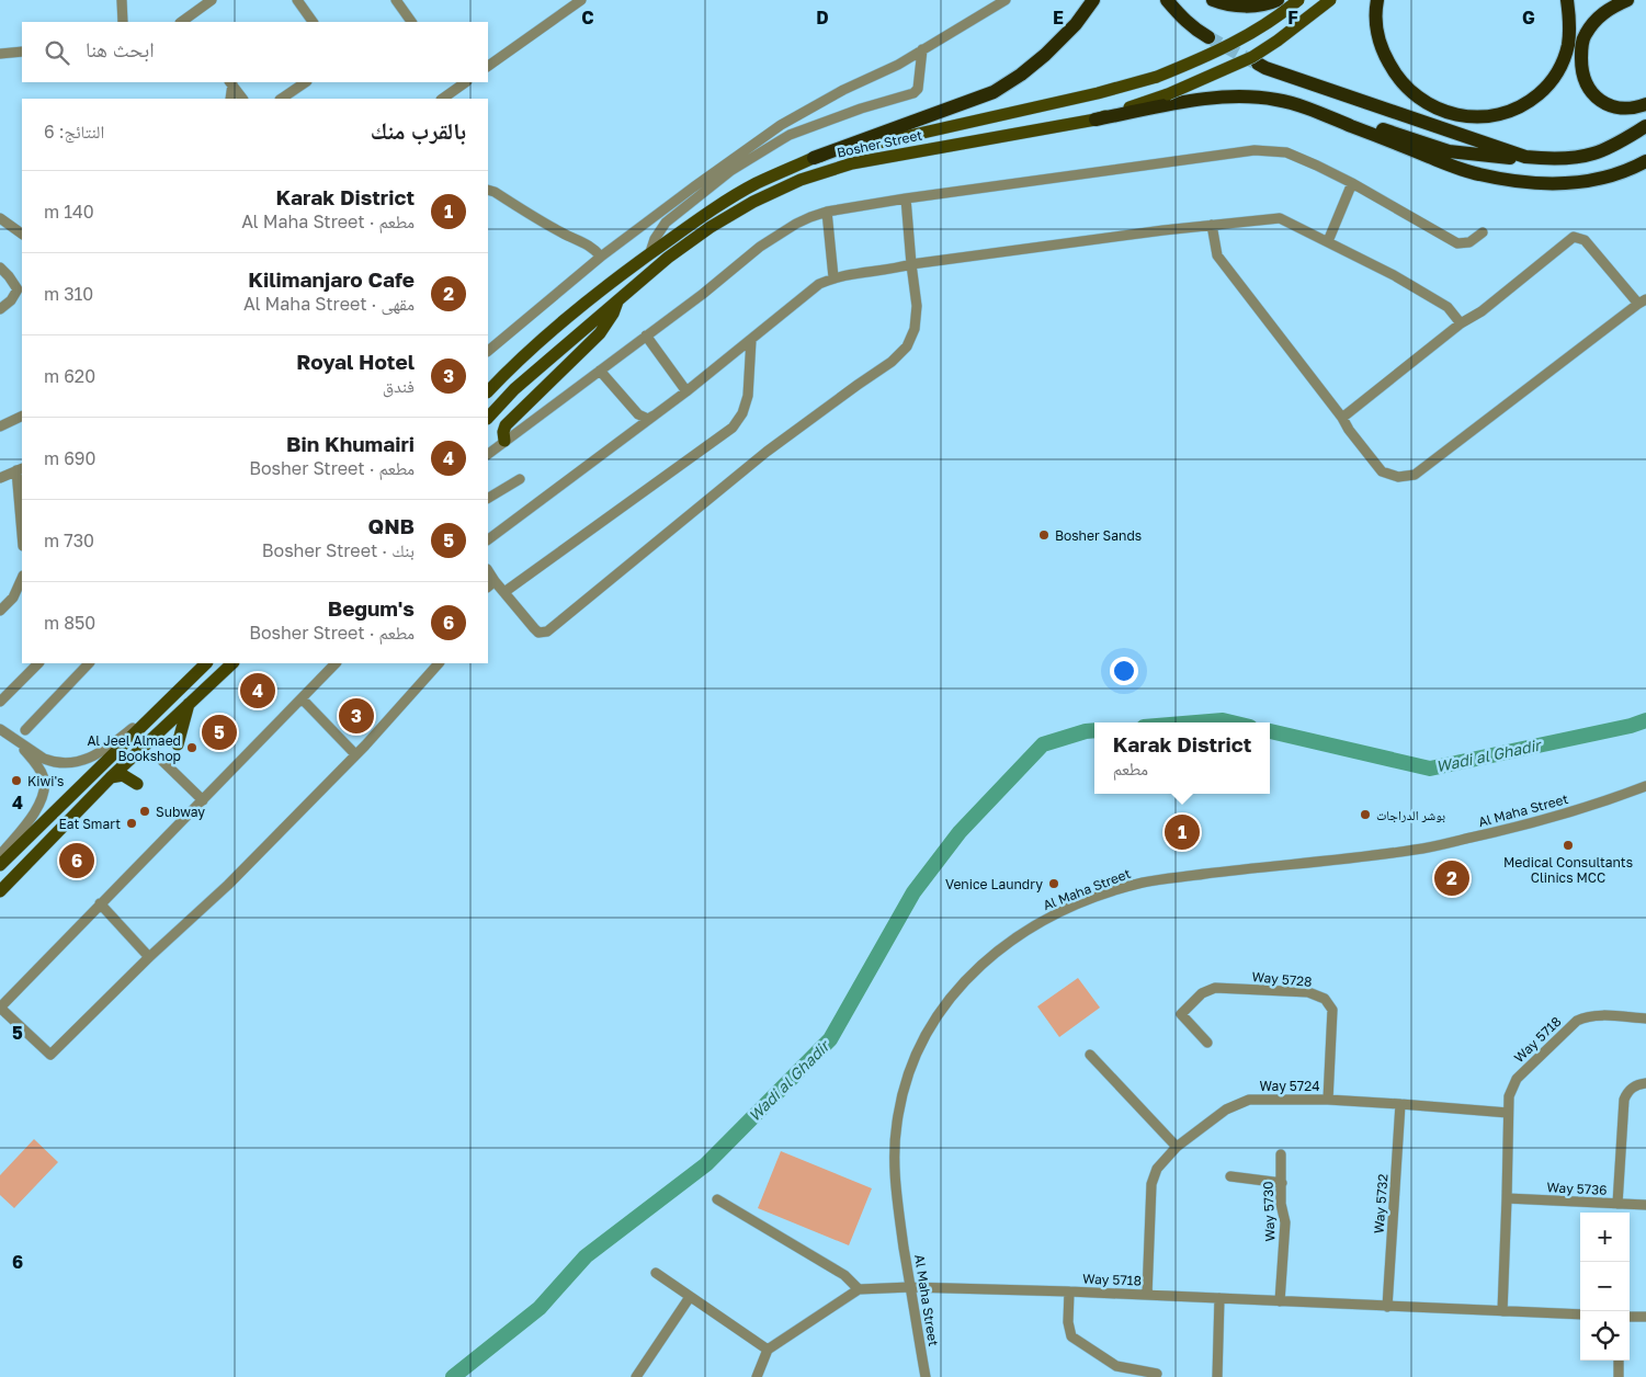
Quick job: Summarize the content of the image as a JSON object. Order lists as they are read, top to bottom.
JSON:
{
  "streets": {
    "main road": ["Bosher Street"],
    "street": [
      "Al Maha Street",
      "Way 5728",
      "Way 5718",
      "Way 5724",
      "Way 5736",
      "Way 5732",
      "Way 5730"
    ]
  },
  "crossings": [
    ["Al Maha Street", "Way 5718"],
    ["Way 5728", "Way 5724"],
    ["Way 5718", "Way 5724"],
    ["Way 5718", "Way 5736"],
    ["Way 5718", "Way 5732"],
    ["Way 5718", "Way 5730"],
    ["Way 5724", "Way 5732"]
  ],
  "water": ["Wadi al Ghadir"],
  "places": [
    "Bosher Sands",
    "Al Jeel Almaed Bookshop",
    "Kiwi's",
    "Subway",
    "بوشر الدراجات",
    "Eat Smart",
    "Medical Consultants Clinics MCC",
    "Venice Laundry"
  ],
  "page": {
    "search": "ابحث هنا",
    "heading": ["بالقرب منك", "النتائج: 6"],
    "list": [
      {
        "mark": "1",
        "name": "Karak District",
        "note": "مطعم · Al Maha Street",
        "value": "140 m"
      },
      {
        "mark": "2",
        "name": "Kilimanjaro Cafe",
        "note": "مقهى · Al Maha Street",
        "value": "310 m"
      },
      {
        "mark": "3",
        "name": "Royal Hotel",
        "note": "فندق",
        "value": "620 m"
      },
      {
        "mark": "4",
        "name": "Bin Khumairi",
        "note": "مطعم · Bosher Street",
        "value": "690 m"
      },
      {
        "mark": "5",
        "name": "QNB",
        "note": "بنك · Bosher Street",
        "value": "730 m"
      },
      {
        "mark": "6",
        "name": "Begum's",
        "note": "مطعم · Bosher Street",
        "value": "850 m"
      }
    ],
    "pins": [
      "4",
      "3",
      "5",
      "1",
      "6",
      "2"
    ],
    "popup": ["Karak District", "مطعم"],
    "map_buttons": ["+", "−"]
  },
  "grid": {
    "columns": [
      "C",
      "D",
      "E",
      "F",
      "G"
    ],
    "rows": ["4", "5", "6"]
  }
}
